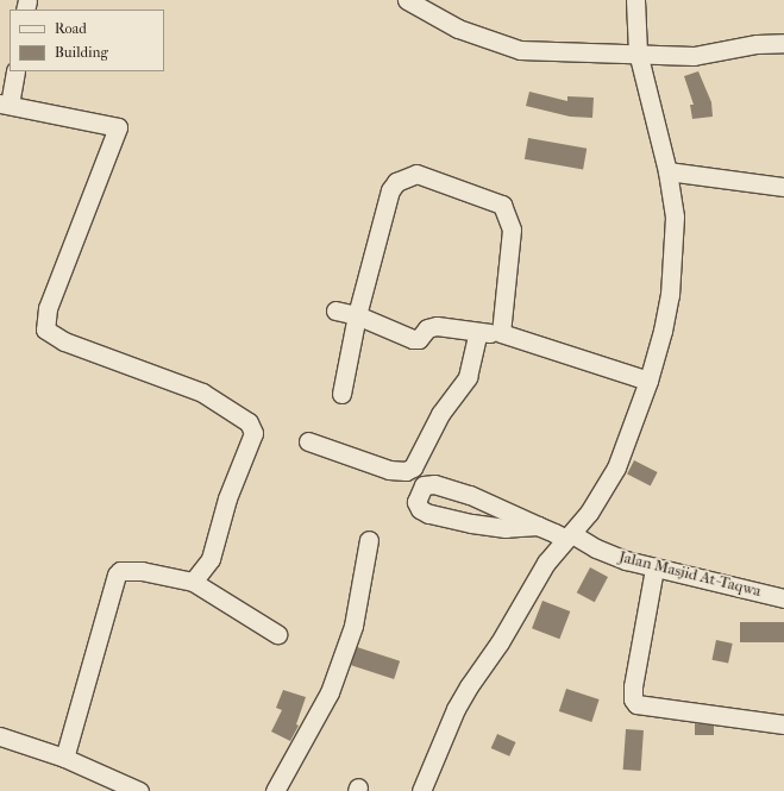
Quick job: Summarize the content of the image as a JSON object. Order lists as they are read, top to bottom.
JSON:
{
  "streets": {
    "street": ["Jalan Masjid At-Taqwa"]
  },
  "legend": ["Road", "Building"]
}
